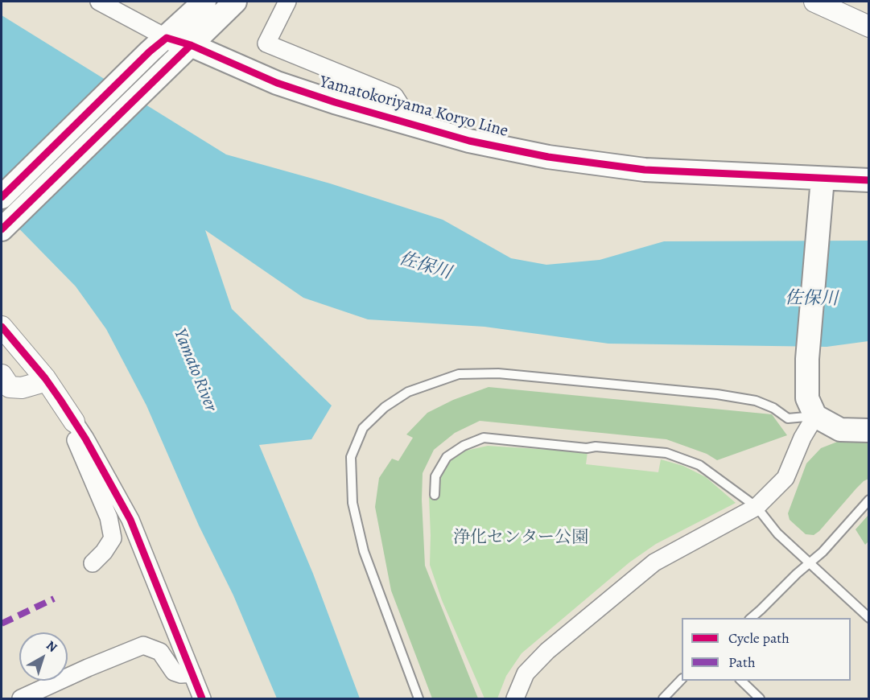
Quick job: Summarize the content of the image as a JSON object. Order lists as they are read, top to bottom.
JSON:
{
  "streets": {
    "main road": ["Yamatokoriyama Koryo Line"]
  },
  "water": ["佐保川", "Yamato River"],
  "parks": ["浄化センター公園"],
  "legend": ["Cycle path", "Path"],
  "north": "top right"
}
